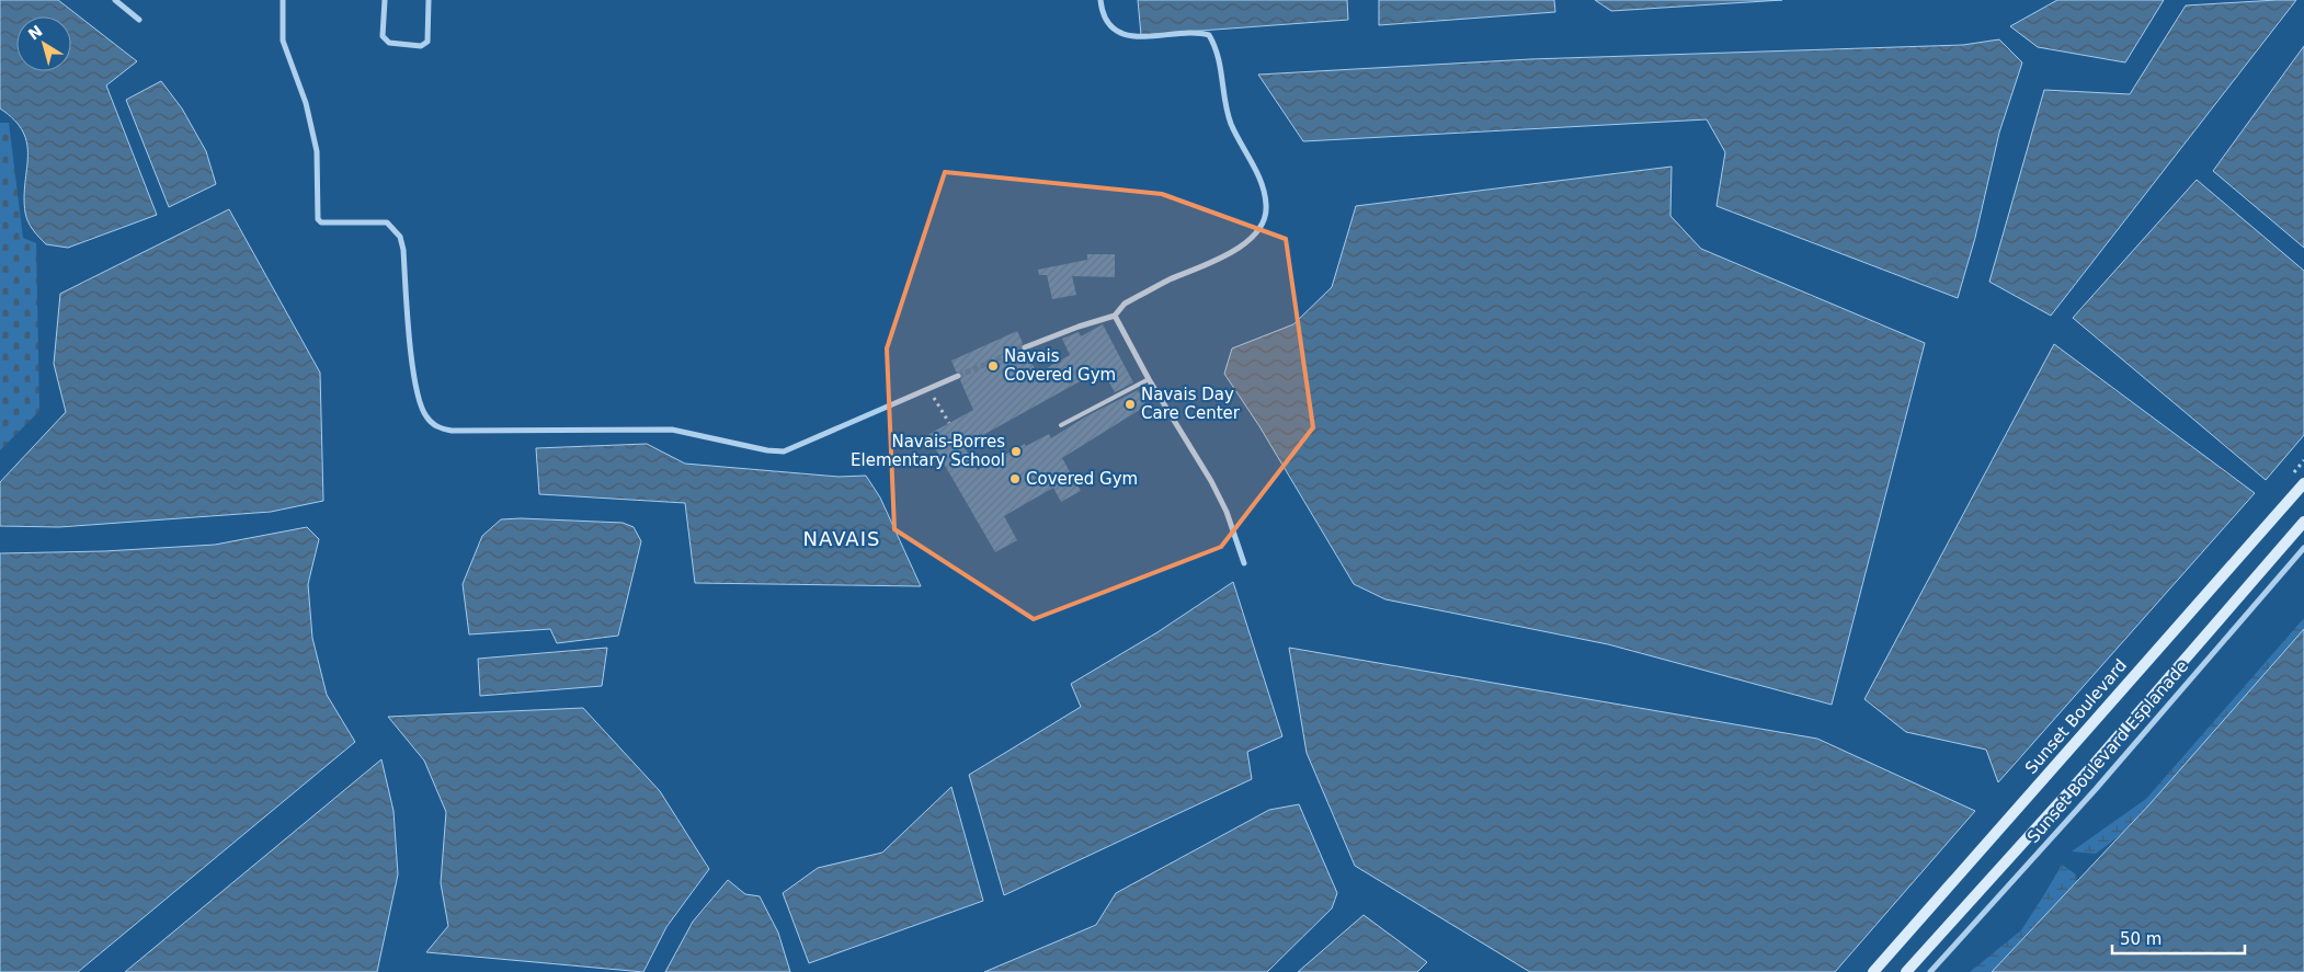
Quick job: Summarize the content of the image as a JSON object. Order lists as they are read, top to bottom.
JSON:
{
  "streets": {
    "main road": ["Sunset Boulevard"],
    "street": ["Sunset Boulevard Esplanade"]
  },
  "districts": ["NAVAIS"],
  "places": [
    "Navais Covered Gym",
    "Navais Day Care Center",
    "Navais-Borres Elementary School",
    "Covered Gym"
  ],
  "scale_bar": "50 m",
  "north": "top left"
}
